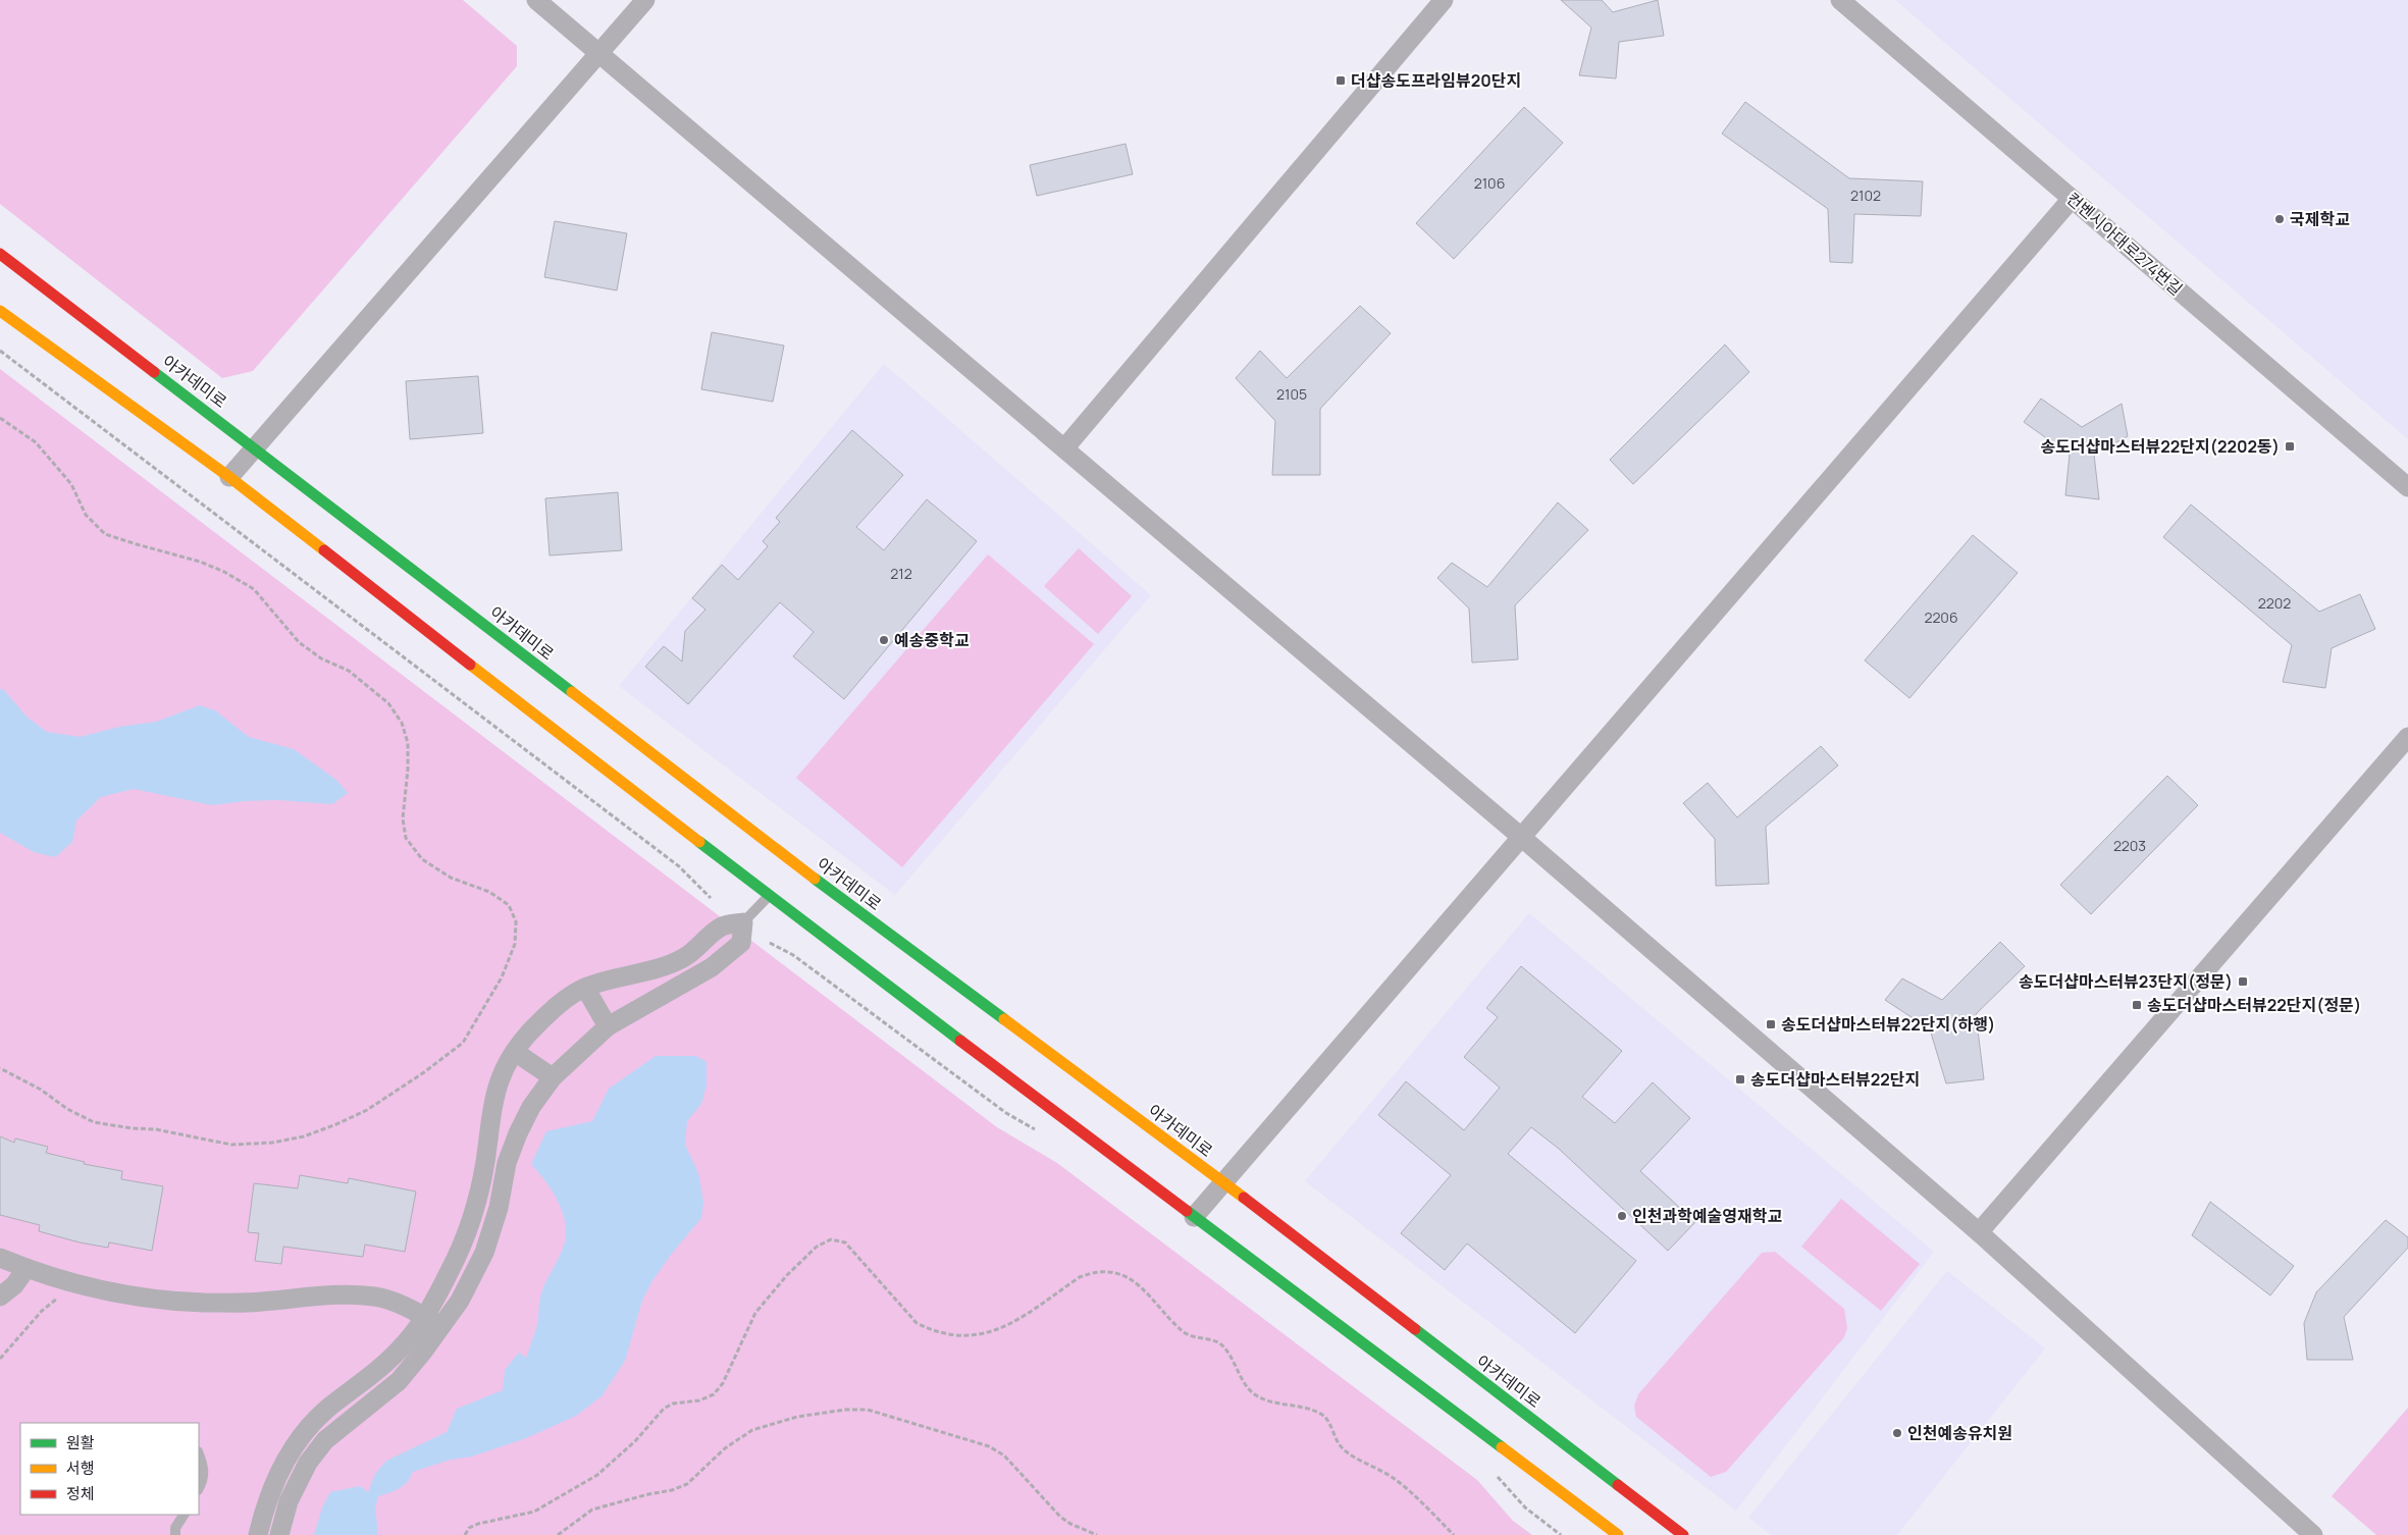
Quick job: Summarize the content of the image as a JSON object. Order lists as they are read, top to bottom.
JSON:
{
  "streets": {
    "main road": ["아카데미로"],
    "street": ["컨벤시아대로274번길"]
  },
  "places": {
    "transit": [
      "더샵송도프라임뷰20단지",
      "송도더샵마스터뷰22단지(2202동)",
      "송도더샵마스터뷰23단지(정문)",
      "송도더샵마스터뷰22단지(정문)",
      "송도더샵마스터뷰22단지(하행)",
      "송도더샵마스터뷰22단지"
    ],
    "other": [
      "국제학교",
      "예송중학교",
      "인천과학예술영재학교",
      "인천예송유치원"
    ]
  },
  "house_numbers": [
    "2106",
    "2102",
    "2105",
    "212",
    "2202",
    "2206",
    "2203"
  ],
  "legend": ["원활", "서행", "정체"]
}
